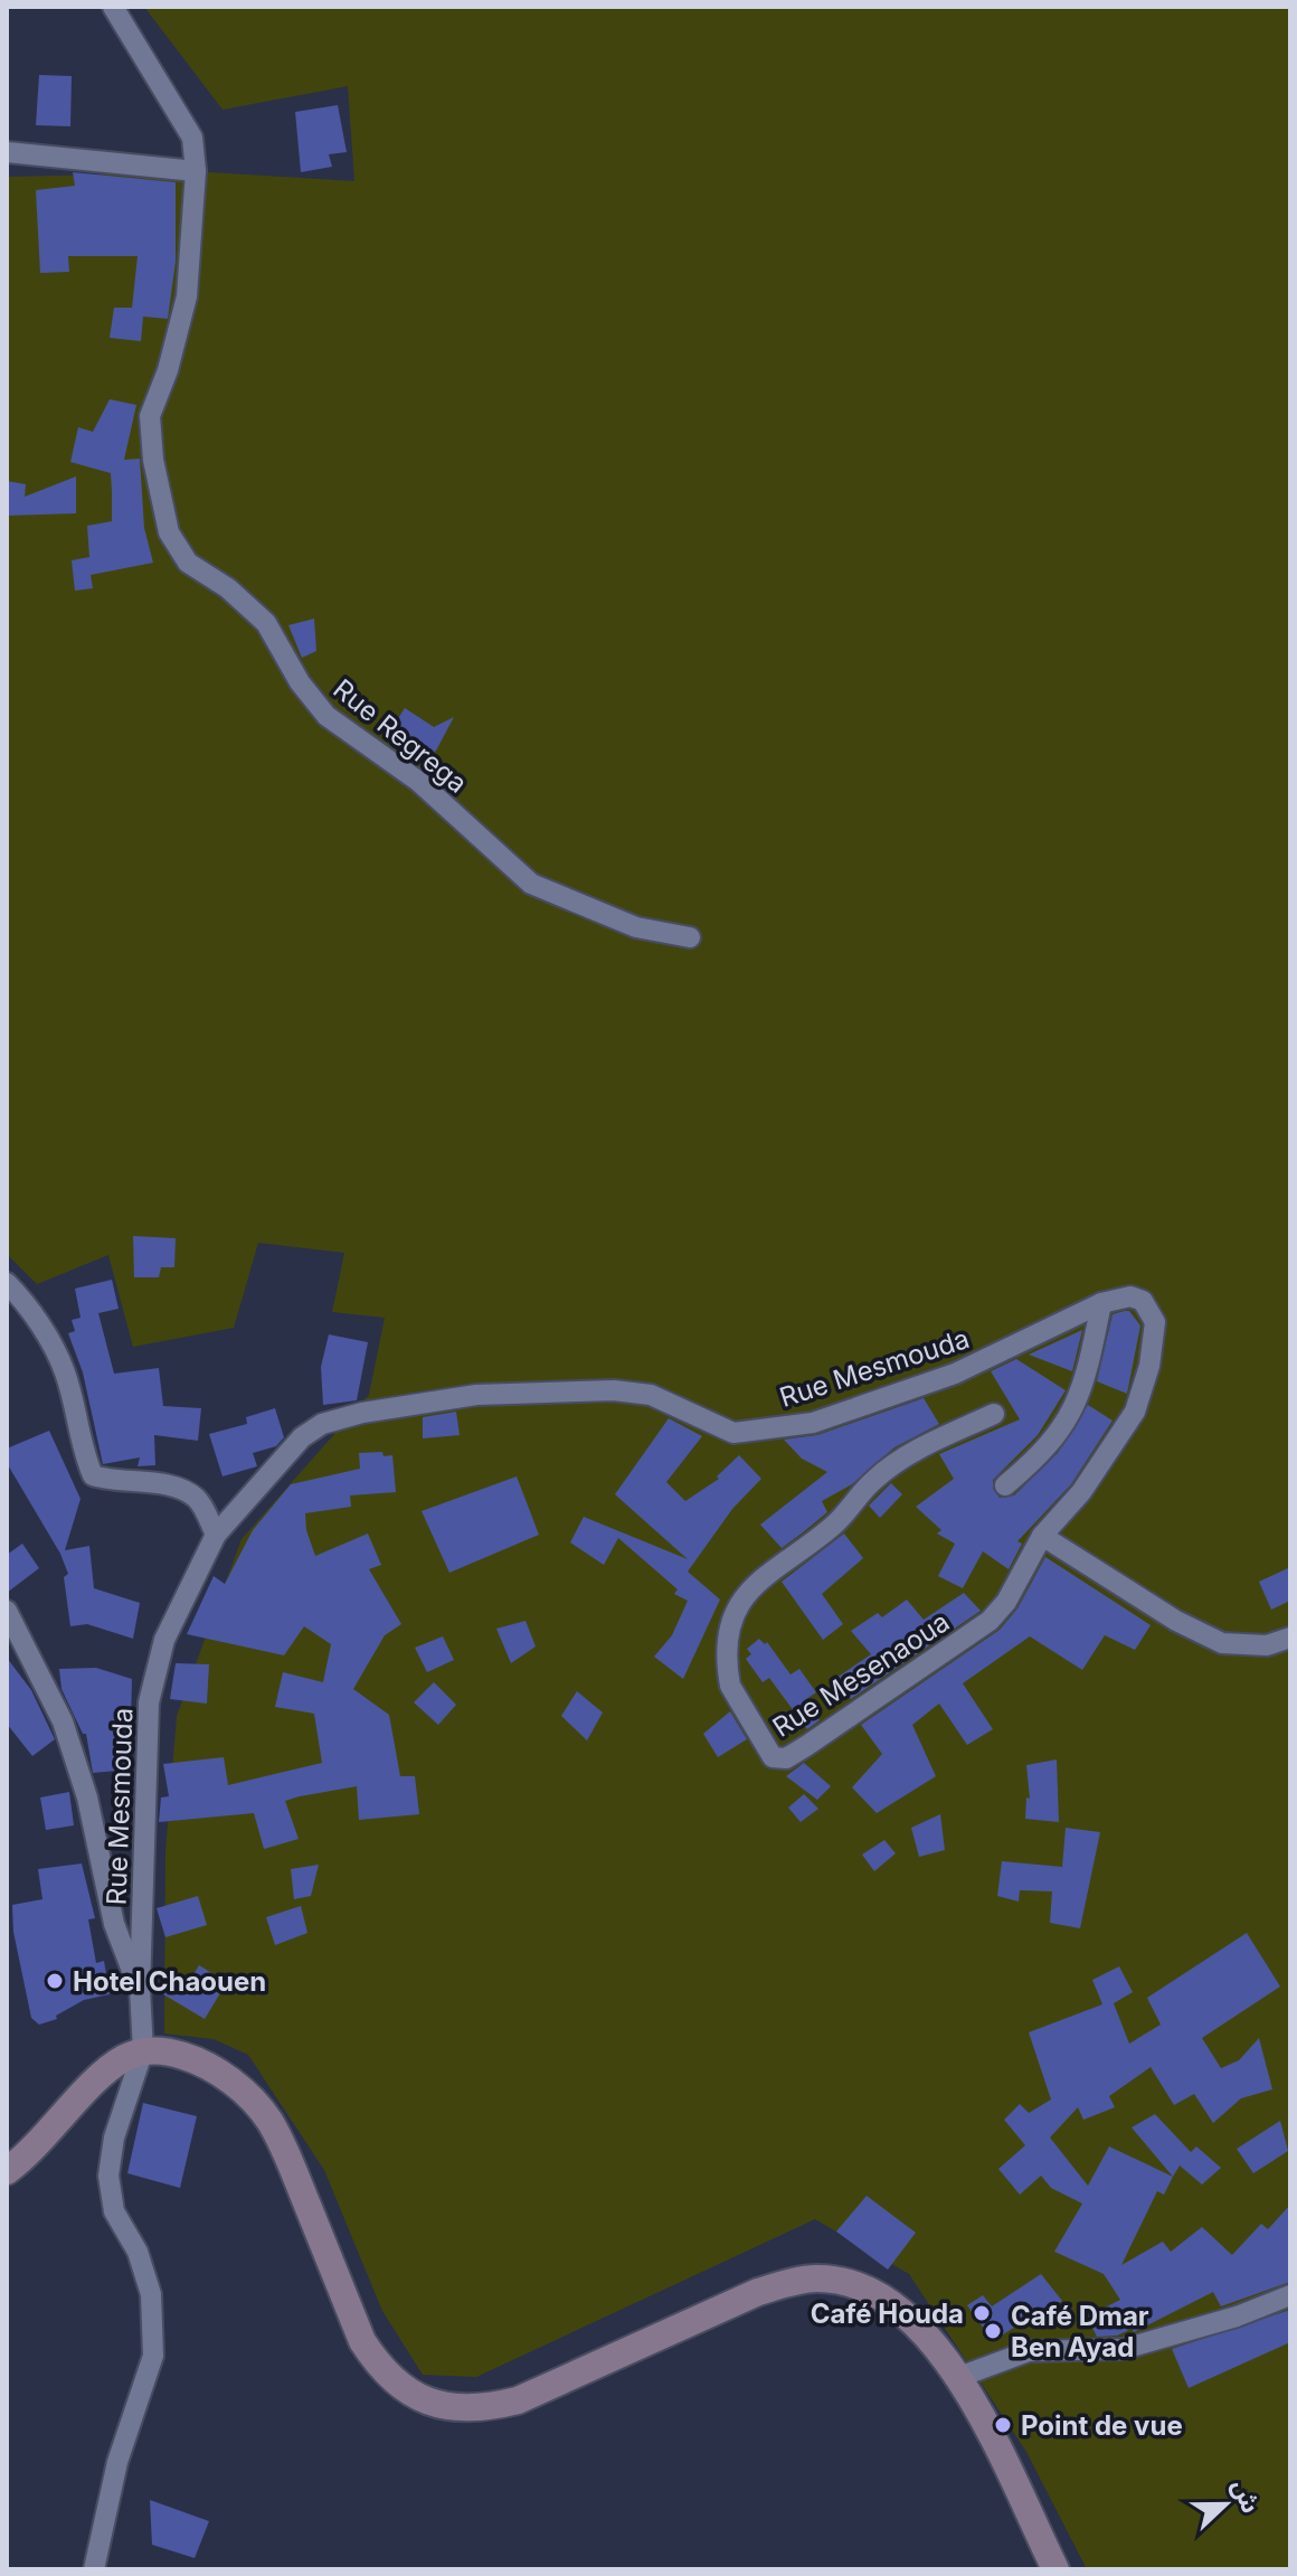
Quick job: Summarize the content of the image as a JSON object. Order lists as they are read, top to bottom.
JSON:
{
  "streets": {
    "street": ["Rue Regrega", "Rue Mesmouda", "Rue Mesenaoua"]
  },
  "crossings": [
    ["Rue Mesmouda", "Rue Mesenaoua"]
  ],
  "places": [
    "Hotel Chaouen",
    "Café Houda",
    "Café Dmar Ben Ayad",
    "Point de vue"
  ],
  "north": "right"
}
